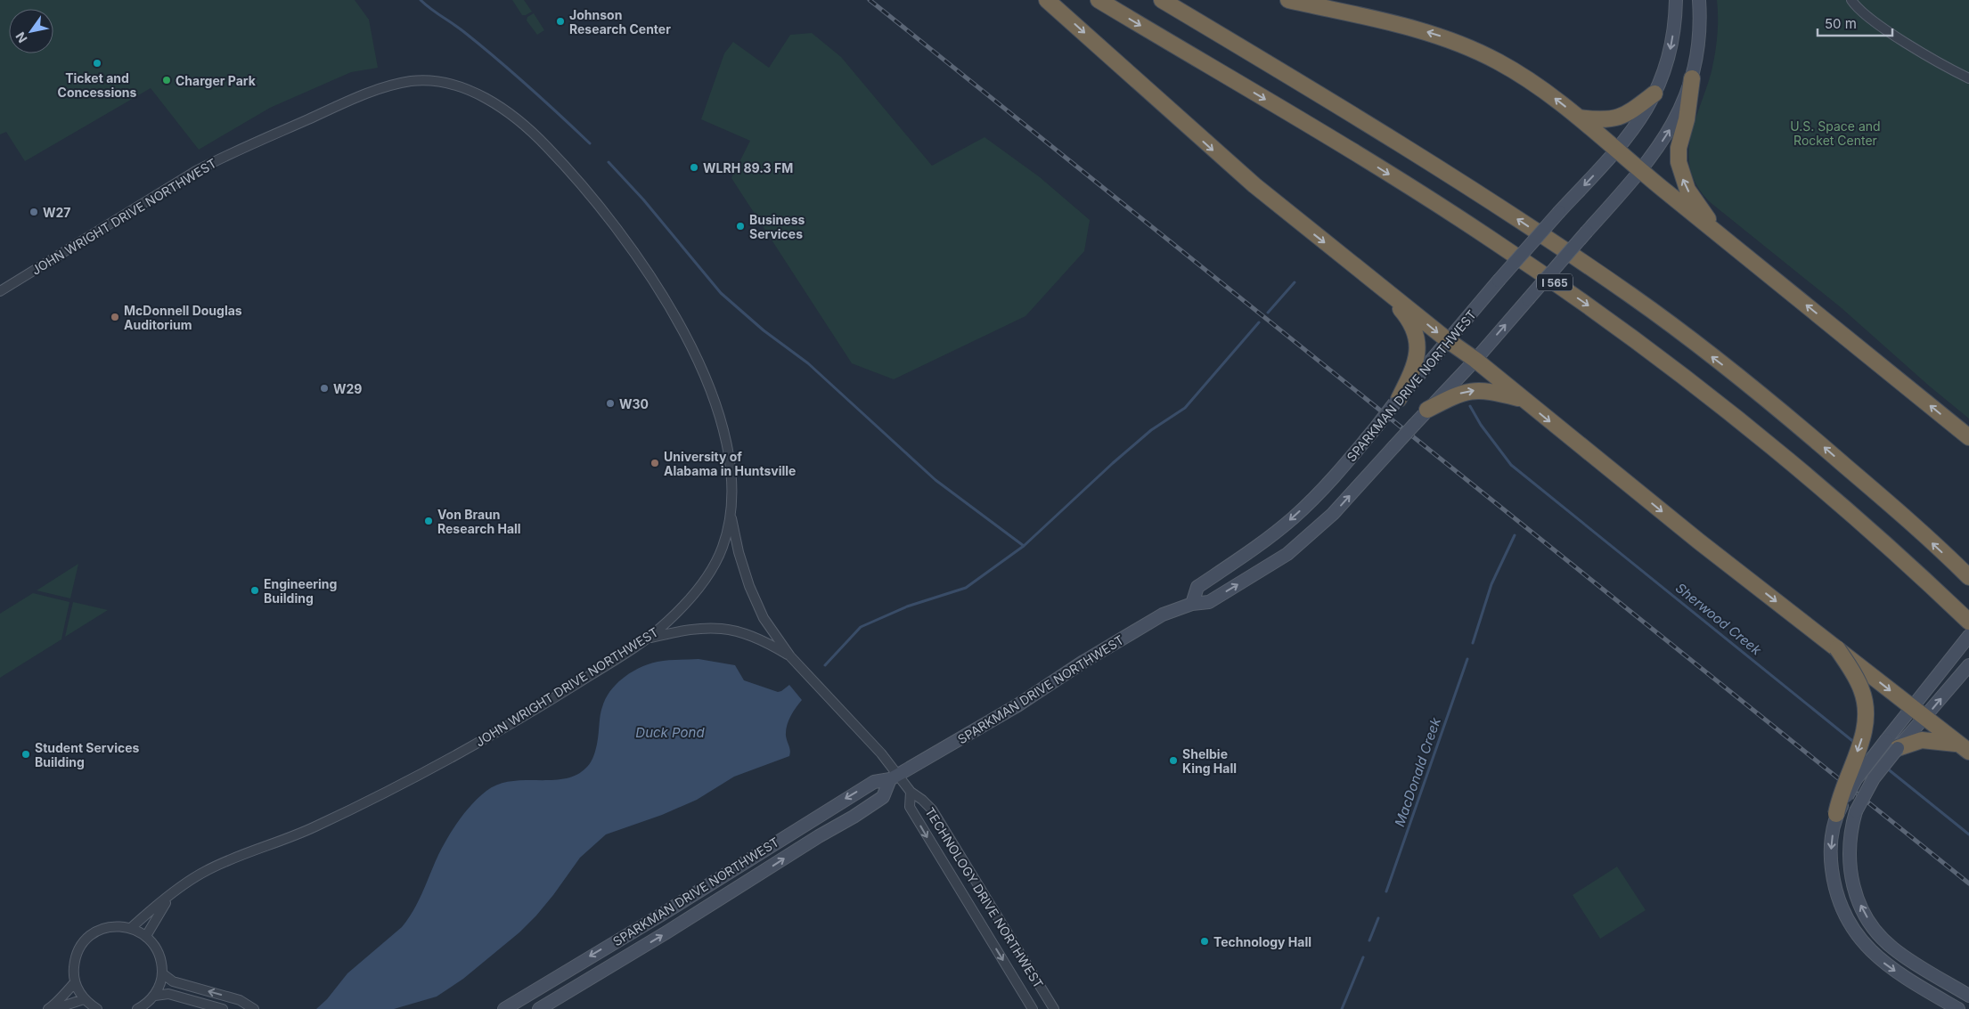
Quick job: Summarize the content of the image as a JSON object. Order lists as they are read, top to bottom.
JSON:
{
  "streets": {
    "highway": ["I 565"],
    "main road": ["SPARKMAN DRIVE NORTHWEST"],
    "street": ["JOHN WRIGHT DRIVE NORTHWEST", "TECHNOLOGY DRIVE NORTHWEST"]
  },
  "crossings": [
    ["JOHN WRIGHT DRIVE NORTHWEST", "TECHNOLOGY DRIVE NORTHWEST"],
    ["SPARKMAN DRIVE NORTHWEST", "TECHNOLOGY DRIVE NORTHWEST"]
  ],
  "water": ["Sherwood Creek", "Duck Pond", "MacDonald Creek"],
  "parks": ["U.S. Space and Rocket Center"],
  "places": [
    "Johnson Research Center",
    "Ticket and Concessions",
    "Charger Park",
    "WLRH 89.3 FM",
    "W27",
    "Business Services",
    "McDonnell Douglas Auditorium",
    "W29",
    "W30",
    "University of Alabama in Huntsville",
    "Von Braun Research Hall",
    "Engineering Building",
    "Student Services Building",
    "Shelbie King Hall",
    "Technology Hall"
  ],
  "scale_bar": "50 m",
  "north": "bottom left"
}
